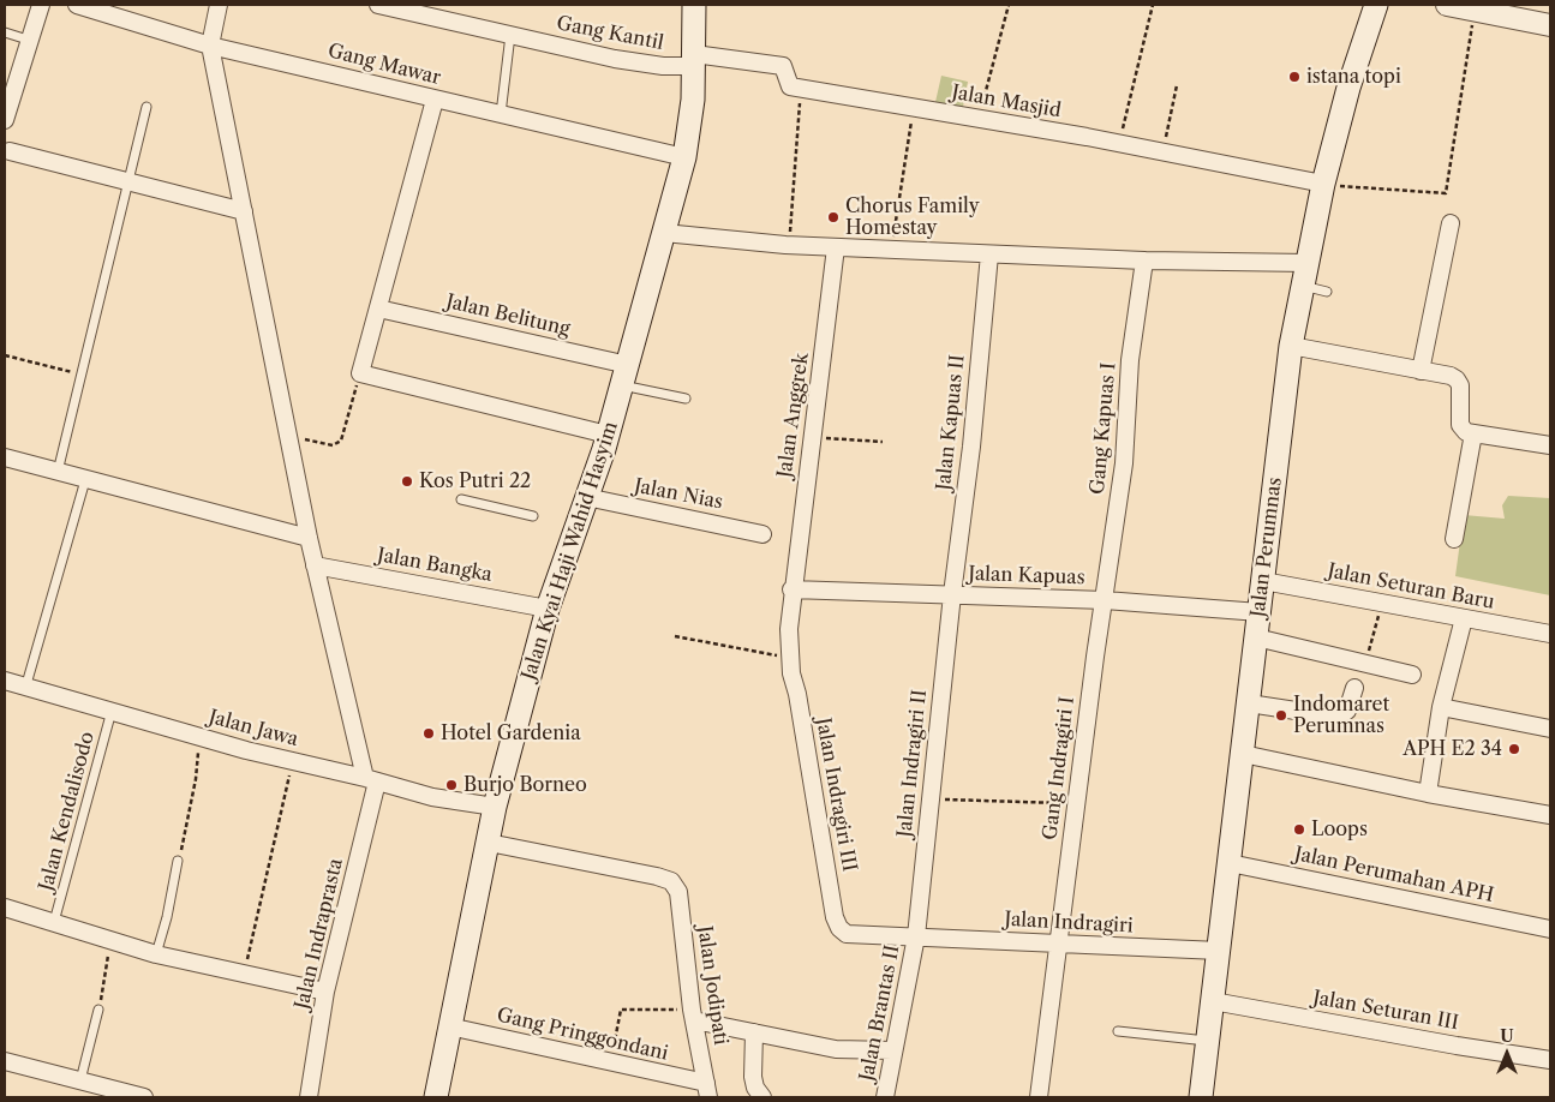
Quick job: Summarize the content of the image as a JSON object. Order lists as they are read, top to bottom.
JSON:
{
  "streets": {
    "main road": ["Jalan Perumnas", "Jalan Kyai Haji Wahid Hasyim"],
    "street": [
      "Gang Kantil",
      "Gang Mawar",
      "Jalan Masjid",
      "Jalan Belitung",
      "Jalan Anggrek",
      "Jalan Kapuas II",
      "Gang Kapuas I",
      "Jalan Nias",
      "Jalan Bangka",
      "Jalan Kapuas",
      "Jalan Seturan Baru",
      "Jalan Jawa",
      "Jalan Indragiri II",
      "Gang Indragiri I",
      "Jalan Indragiri III",
      "Jalan Perumahan APH",
      "Jalan Indragiri",
      "Jalan Indraprasta",
      "Jalan Jodipati",
      "Jalan Seturan III",
      "Jalan Brantas II",
      "Gang Pringgondani"
    ],
    "lane": ["Jalan Kendalisodo"]
  },
  "crossings": [
    ["Gang Kantil", "Jalan Kyai Haji Wahid Hasyim"],
    ["Gang Mawar", "Jalan Kyai Haji Wahid Hasyim"],
    ["Jalan Masjid", "Jalan Perumnas"],
    ["Jalan Belitung", "Jalan Kyai Haji Wahid Hasyim"],
    ["Jalan Anggrek", "Jalan Kapuas"],
    ["Jalan Anggrek", "Jalan Indragiri III"],
    ["Jalan Kapuas II", "Jalan Kapuas"],
    ["Jalan Kapuas II", "Jalan Indragiri II"],
    ["Gang Kapuas I", "Jalan Kapuas"],
    ["Gang Kapuas I", "Gang Indragiri I"],
    ["Jalan Nias", "Jalan Kyai Haji Wahid Hasyim"],
    ["Jalan Perumnas", "Jalan Kapuas"],
    ["Jalan Perumnas", "Jalan Seturan Baru"],
    ["Jalan Perumnas", "Jalan Perumahan APH"],
    ["Jalan Perumnas", "Jalan Indragiri"],
    ["Jalan Perumnas", "Jalan Seturan III"],
    ["Jalan Kyai Haji Wahid Hasyim", "Jalan Bangka"],
    ["Jalan Kyai Haji Wahid Hasyim", "Jalan Jawa"],
    ["Jalan Kyai Haji Wahid Hasyim", "Jalan Jodipati"],
    ["Jalan Kyai Haji Wahid Hasyim", "Gang Pringgondani"],
    ["Jalan Kapuas", "Jalan Indragiri II"],
    ["Jalan Kapuas", "Gang Indragiri I"],
    ["Jalan Kapuas", "Jalan Indragiri III"],
    ["Jalan Jawa", "Jalan Kendalisodo"],
    ["Jalan Jawa", "Jalan Indraprasta"],
    ["Jalan Indragiri II", "Jalan Indragiri III"],
    ["Jalan Indragiri II", "Jalan Indragiri"],
    ["Jalan Indragiri II", "Jalan Brantas II"],
    ["Gang Indragiri I", "Jalan Indragiri"],
    ["Jalan Indragiri III", "Jalan Indragiri"],
    ["Jalan Indragiri III", "Jalan Brantas II"],
    ["Jalan Indragiri", "Jalan Brantas II"],
    ["Jalan Jodipati", "Gang Pringgondani"]
  ],
  "places": [
    "istana topi",
    "Chorus Family Homestay",
    "Kos Putri 22",
    "Indomaret Perumnas",
    "Hotel Gardenia",
    "APH E2 34",
    "Burjo Borneo",
    "Loops"
  ],
  "north": "top"
}
